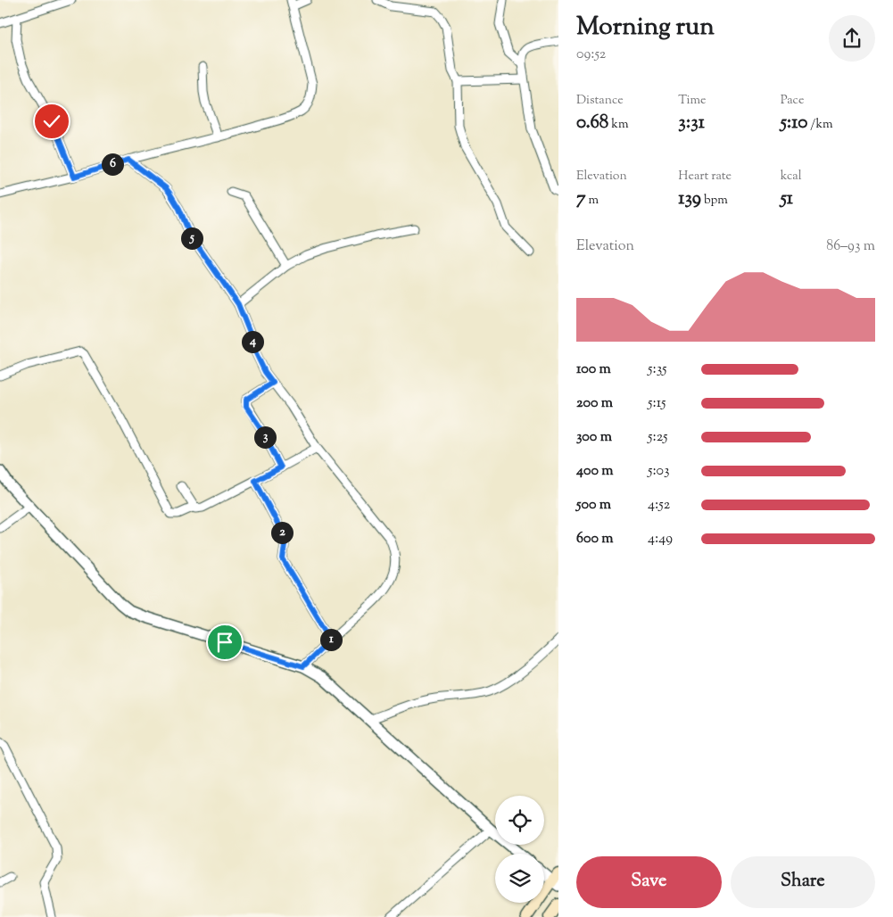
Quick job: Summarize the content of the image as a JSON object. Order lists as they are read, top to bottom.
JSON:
{
  "page": {
    "heading": ["Morning run", "09:52"],
    "stats": [
      ["Distance", "0.68 km"],
      ["Time", "3:31"],
      ["Pace", "5:10 /km"],
      ["Elevation", "7 m"],
      ["Heart rate", "139 bpm"],
      ["kcal", "51"]
    ],
    "pins": [
      "6",
      "5",
      "4",
      "3",
      "2",
      "1"
    ],
    "chart": ["Elevation", "86–93 m"],
    "list": [
      {
        "name": "100 m",
        "note": "5:35"
      },
      {
        "name": "200 m",
        "note": "5:15"
      },
      {
        "name": "300 m",
        "note": "5:25"
      },
      {
        "name": "400 m",
        "note": "5:03"
      },
      {
        "name": "500 m",
        "note": "4:52"
      },
      {
        "name": "600 m",
        "note": "4:49"
      }
    ],
    "buttons": ["Save", "Share"]
  }
}
